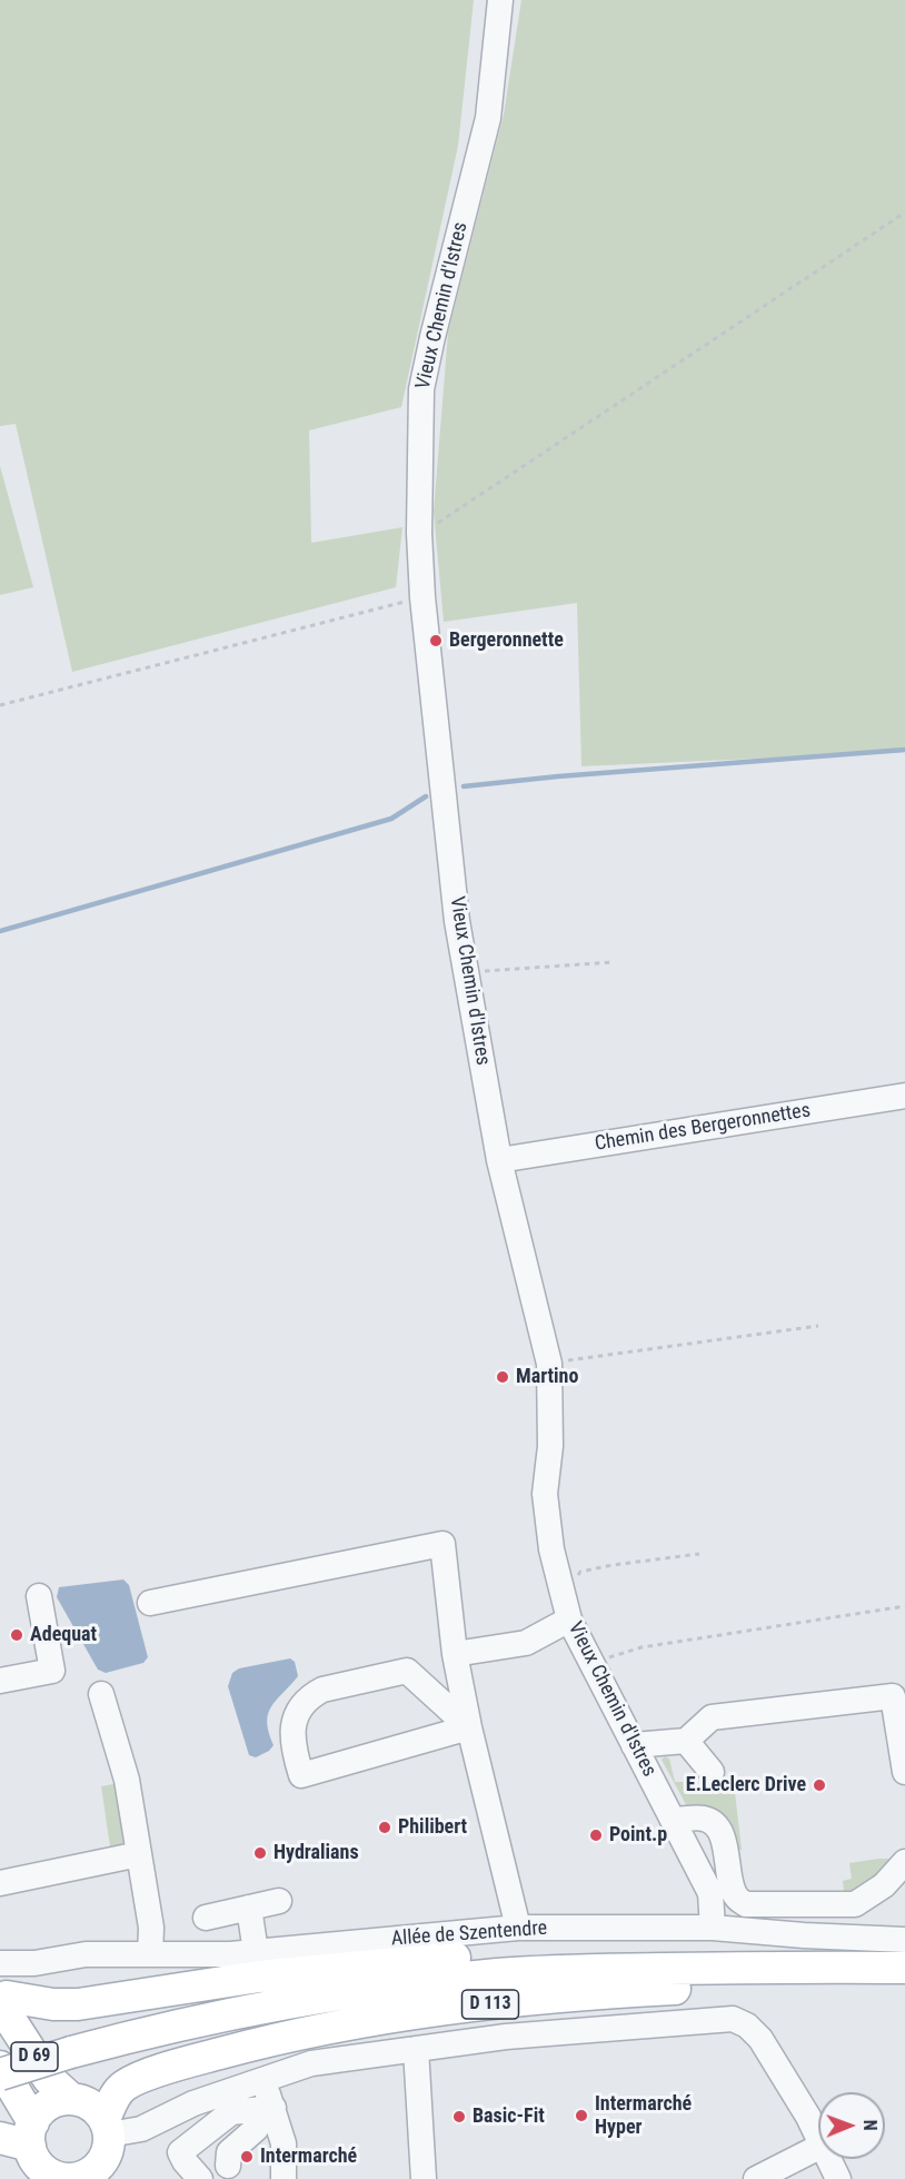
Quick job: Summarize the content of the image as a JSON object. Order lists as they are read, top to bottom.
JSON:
{
  "streets": {
    "main road": ["D 113", "D 69"],
    "street": ["Vieux Chemin d'Istres", "Chemin des Bergeronnettes", "Allée de Szentendre"]
  },
  "crossings": [
    ["Vieux Chemin d'Istres", "Chemin des Bergeronnettes"],
    ["Vieux Chemin d'Istres", "Allée de Szentendre"],
    ["Allée de Szentendre", "D 69"],
    ["D 113", "D 69"]
  ],
  "places": [
    "Bergeronnette",
    "Martino",
    "Adequat",
    "E.Leclerc Drive",
    "Philibert",
    "Point.p",
    "Hydralians",
    "Intermarché Hyper",
    "Basic-Fit",
    "Intermarché"
  ],
  "north": "right"
}
